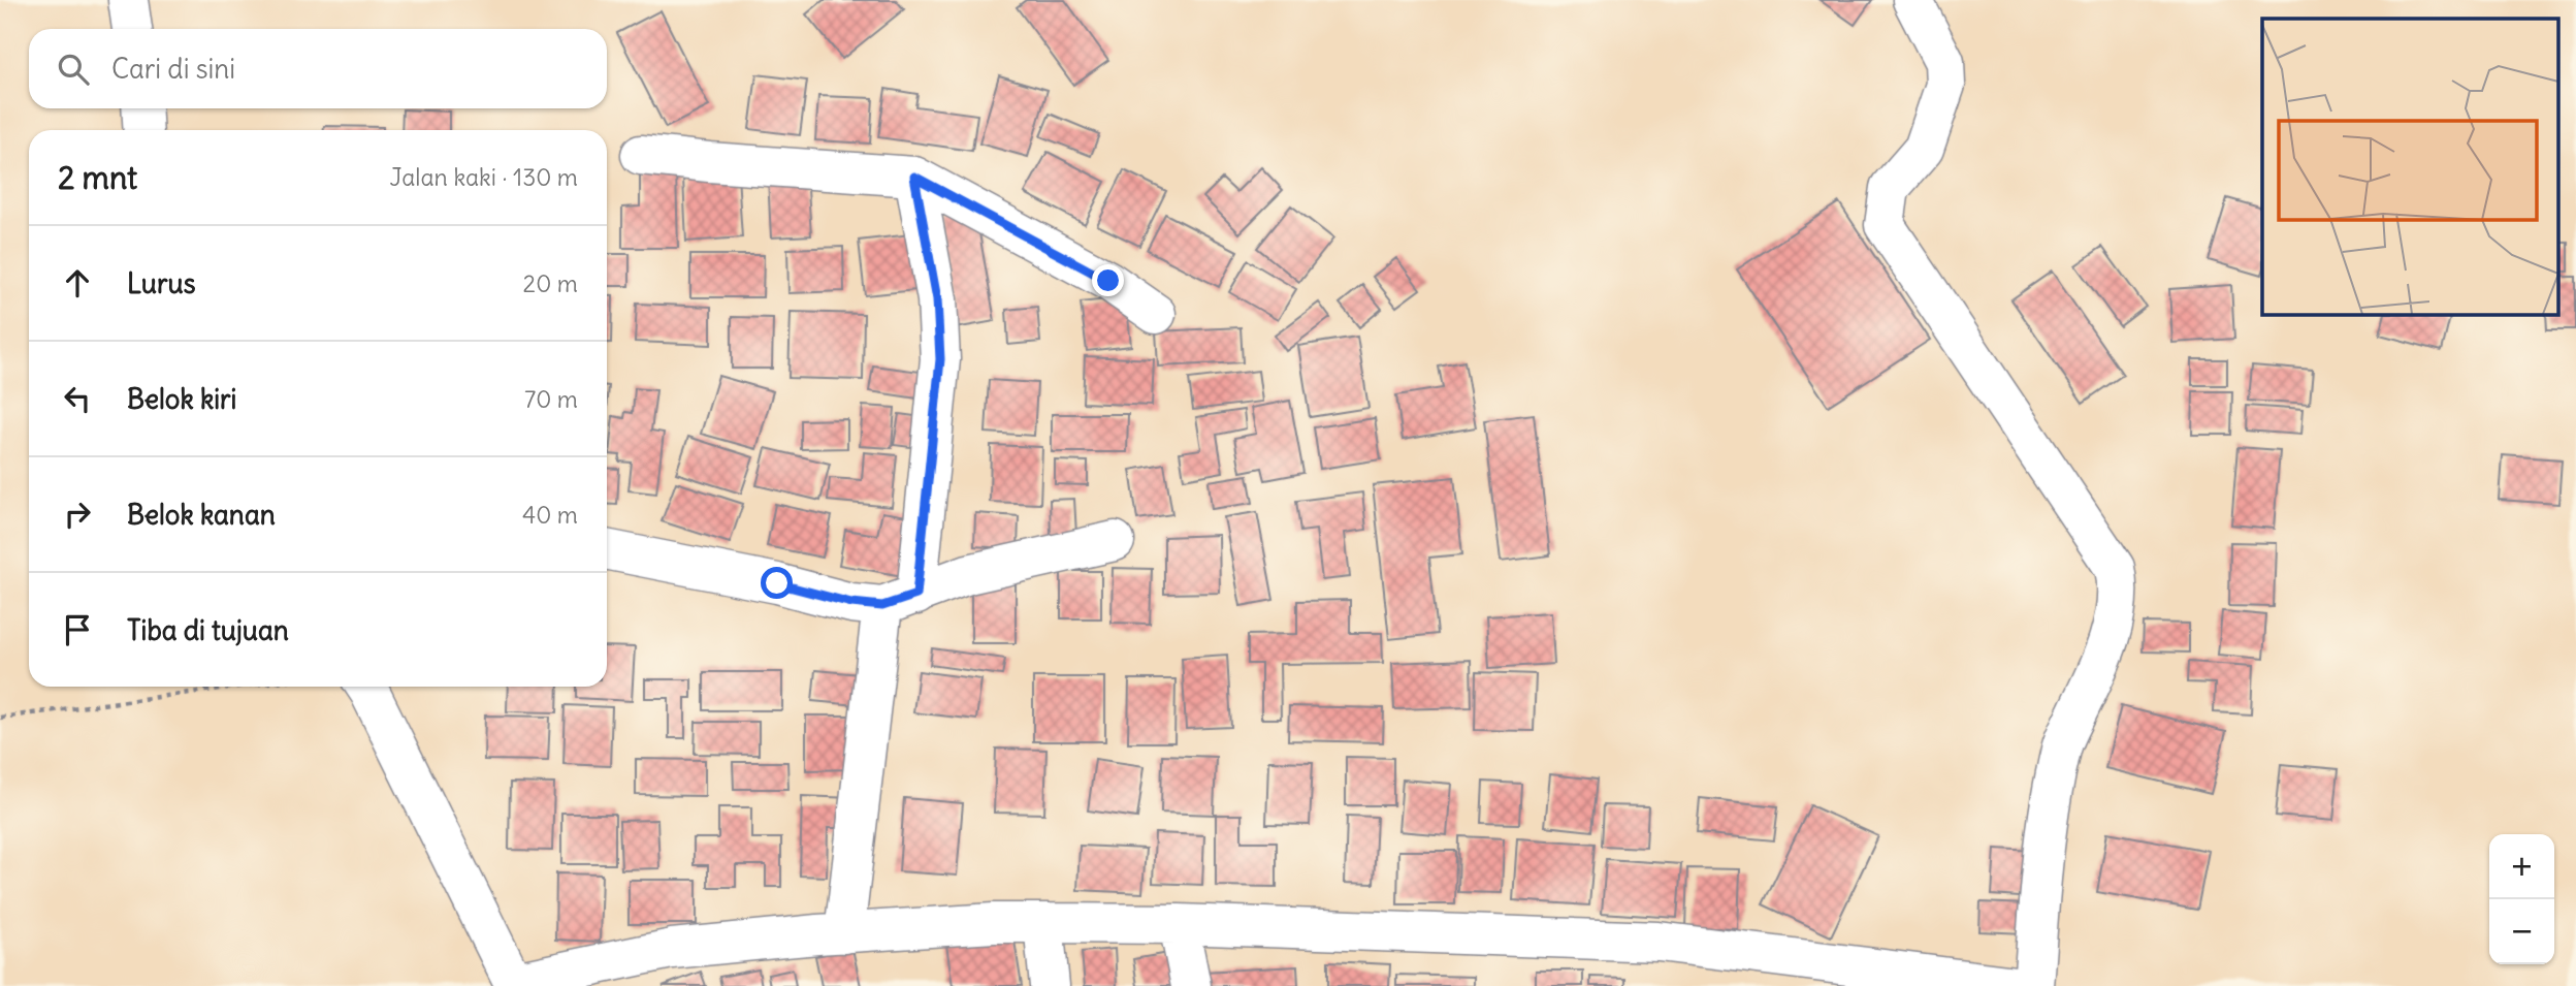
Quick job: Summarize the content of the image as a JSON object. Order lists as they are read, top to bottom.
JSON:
{
  "page": {
    "search": "Cari di sini",
    "heading": ["2 mnt", "Jalan kaki · 130 m"],
    "list": [
      ["Lurus", "20 m"],
      ["Belok kiri", "70 m"],
      ["Belok kanan", "40 m"],
      "Tiba di tujuan"
    ],
    "map_buttons": ["+", "−"]
  }
}
